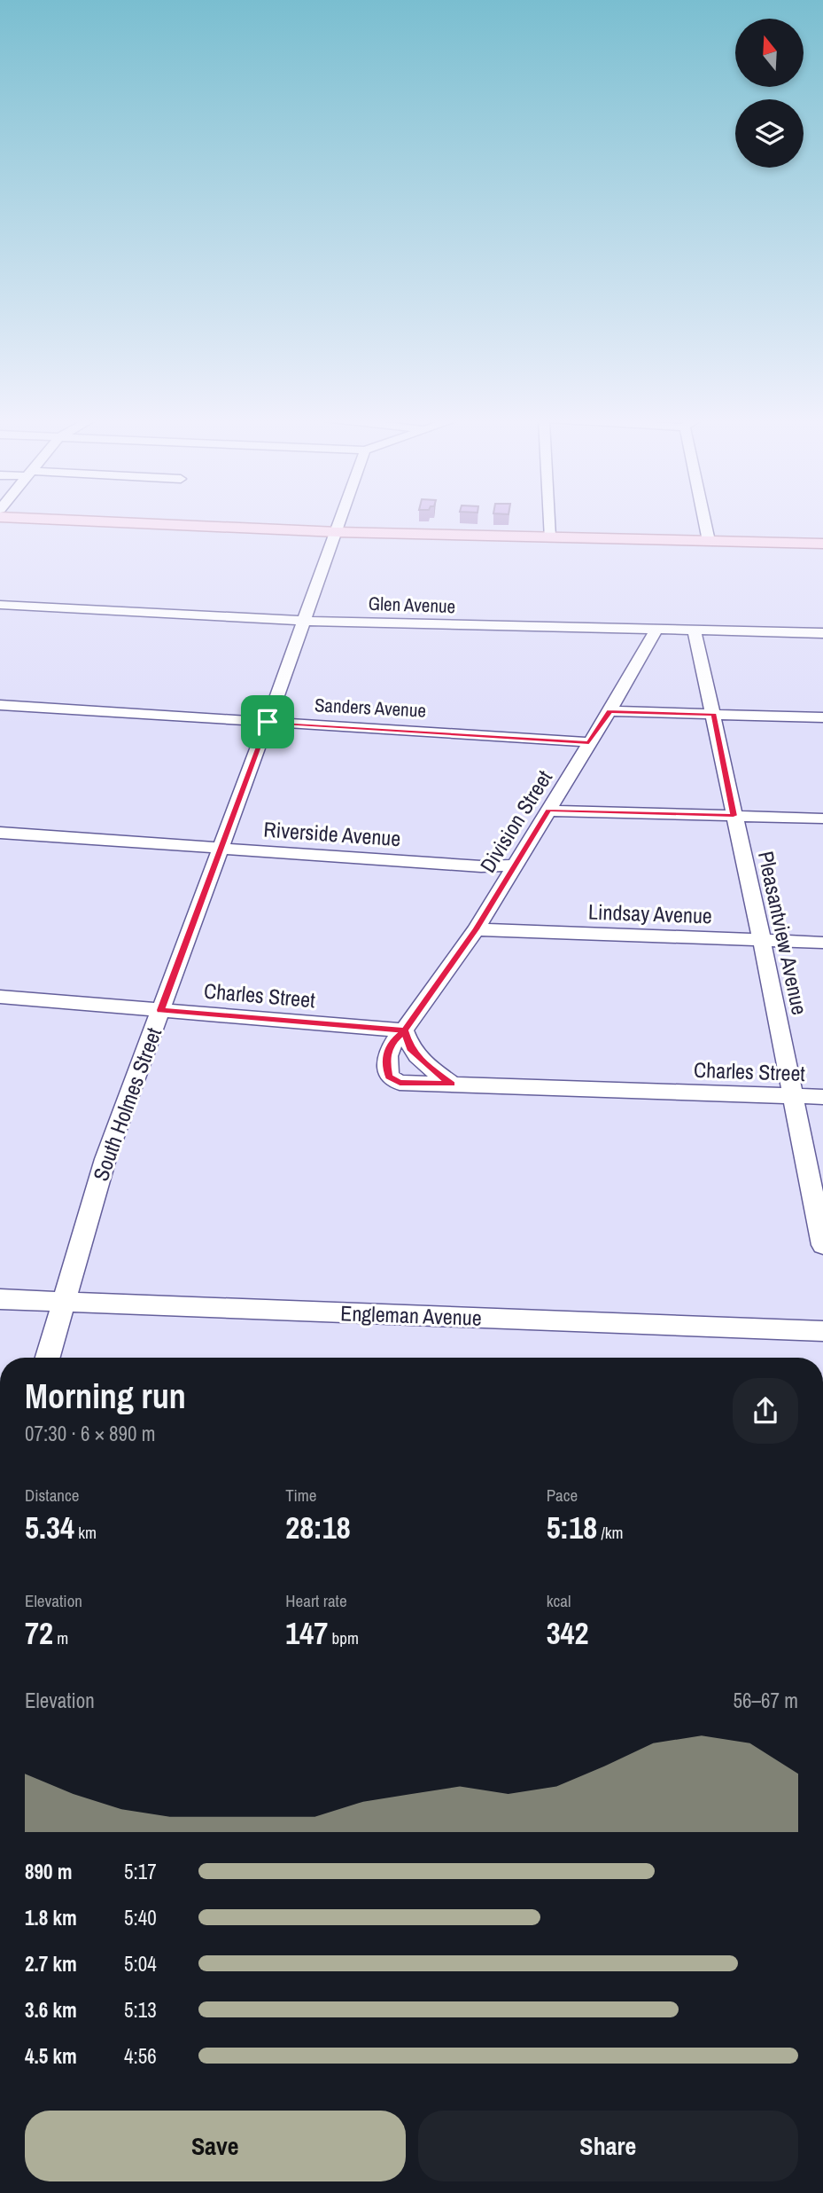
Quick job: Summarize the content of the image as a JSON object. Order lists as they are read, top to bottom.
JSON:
{
  "streets": {
    "street": [
      "Glen Avenue",
      "Sanders Avenue",
      "Division Street",
      "Riverside Avenue",
      "Lindsay Avenue",
      "Pleasantview Avenue",
      "Charles Street",
      "South Holmes Street",
      "Engleman Avenue"
    ]
  },
  "crossings": [
    ["Glen Avenue", "Division Street"],
    ["Glen Avenue", "Pleasantview Avenue"],
    ["Glen Avenue", "South Holmes Street"],
    ["Sanders Avenue", "Division Street"],
    ["Sanders Avenue", "South Holmes Street"],
    ["Division Street", "Riverside Avenue"],
    ["Division Street", "Lindsay Avenue"],
    ["Division Street", "Charles Street"],
    ["Riverside Avenue", "South Holmes Street"],
    ["Lindsay Avenue", "Pleasantview Avenue"],
    ["Pleasantview Avenue", "Charles Street"],
    ["Charles Street", "South Holmes Street"],
    ["South Holmes Street", "Engleman Avenue"]
  ],
  "north": "top",
  "page": {
    "heading": ["Morning run", "07:30 · 6 × 890 m"],
    "stats": [
      ["Distance", "5.34 km"],
      ["Time", "28:18"],
      ["Pace", "5:18 /km"],
      ["Elevation", "72 m"],
      ["Heart rate", "147 bpm"],
      ["kcal", "342"]
    ],
    "chart": ["Elevation", "56–67 m"],
    "list": [
      {
        "name": "890 m",
        "note": "5:17"
      },
      {
        "name": "1.8 km",
        "note": "5:40"
      },
      {
        "name": "2.7 km",
        "note": "5:04"
      },
      {
        "name": "3.6 km",
        "note": "5:13"
      },
      {
        "name": "4.5 km",
        "note": "4:56"
      }
    ],
    "buttons": ["Save", "Share"]
  }
}
